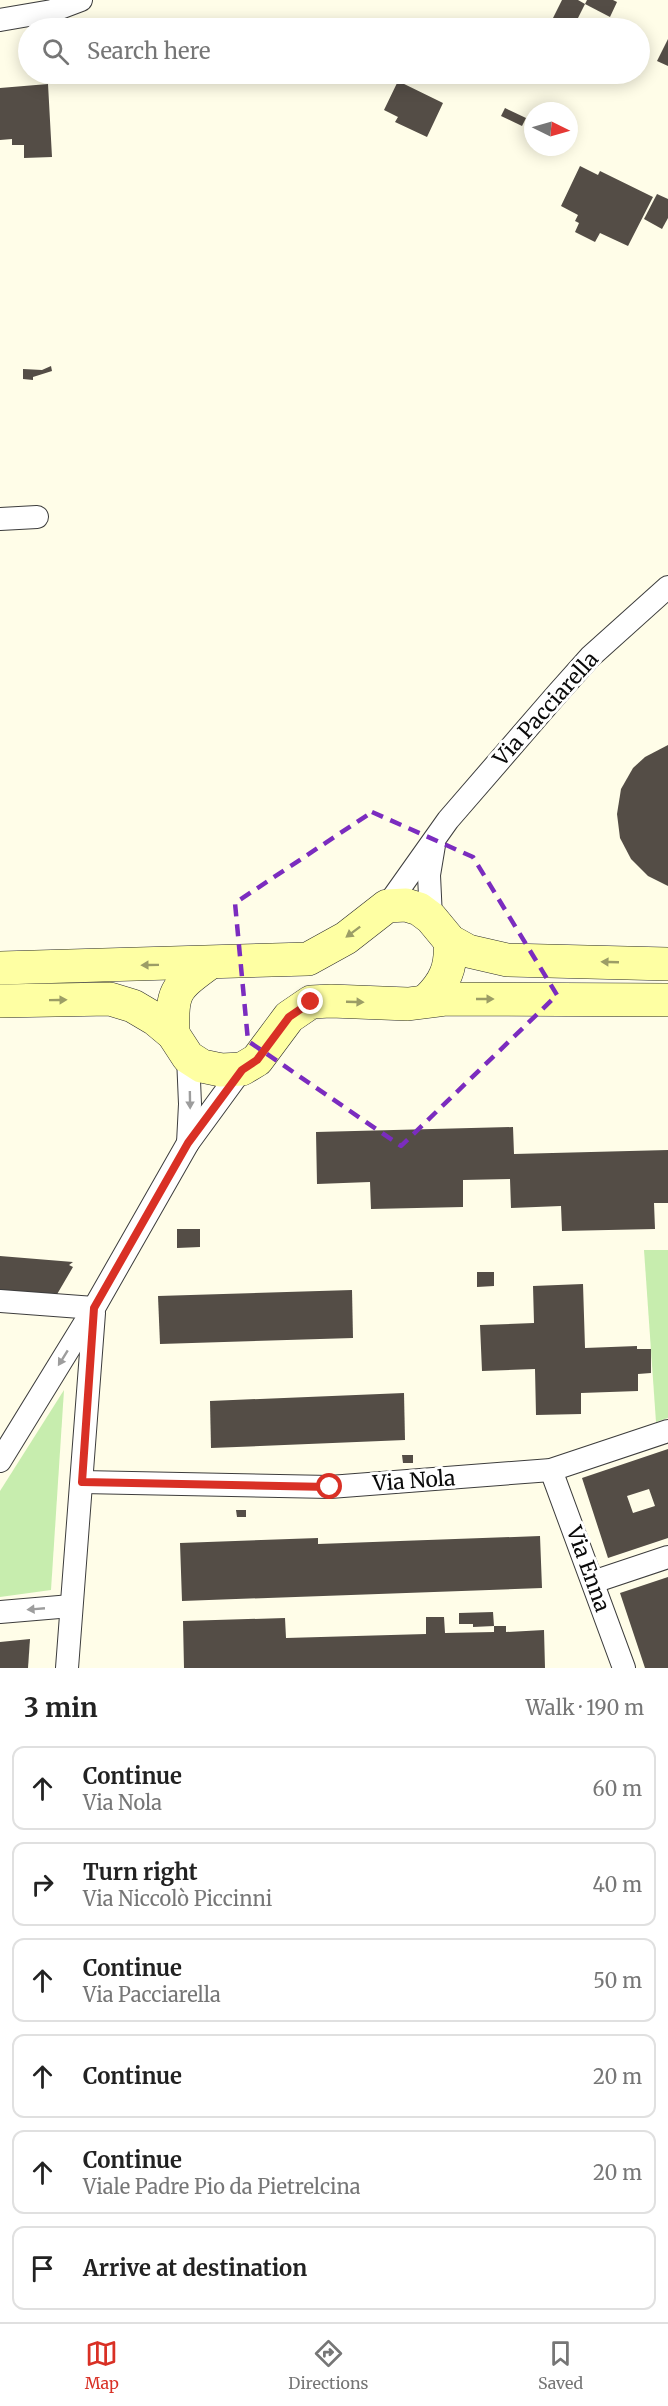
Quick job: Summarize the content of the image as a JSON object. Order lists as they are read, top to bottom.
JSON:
{
  "streets": {
    "street": ["Via Pacciarella", "Via Nola", "Via Enna"]
  },
  "crossings": [
    ["Via Nola", "Via Enna"]
  ],
  "north": "right",
  "page": {
    "search": "Search here",
    "heading": ["3 min", "Walk · 190 m"],
    "list": [
      ["Continue", "Via Nola", "60 m"],
      ["Turn right", "Via Niccolò Piccinni", "40 m"],
      ["Continue", "Via Pacciarella", "50 m"],
      ["Continue", "20 m"],
      ["Continue", "Viale Padre Pio da Pietrelcina", "20 m"],
      "Arrive at destination"
    ],
    "nav": ["Map", "Directions", "Saved"]
  }
}
